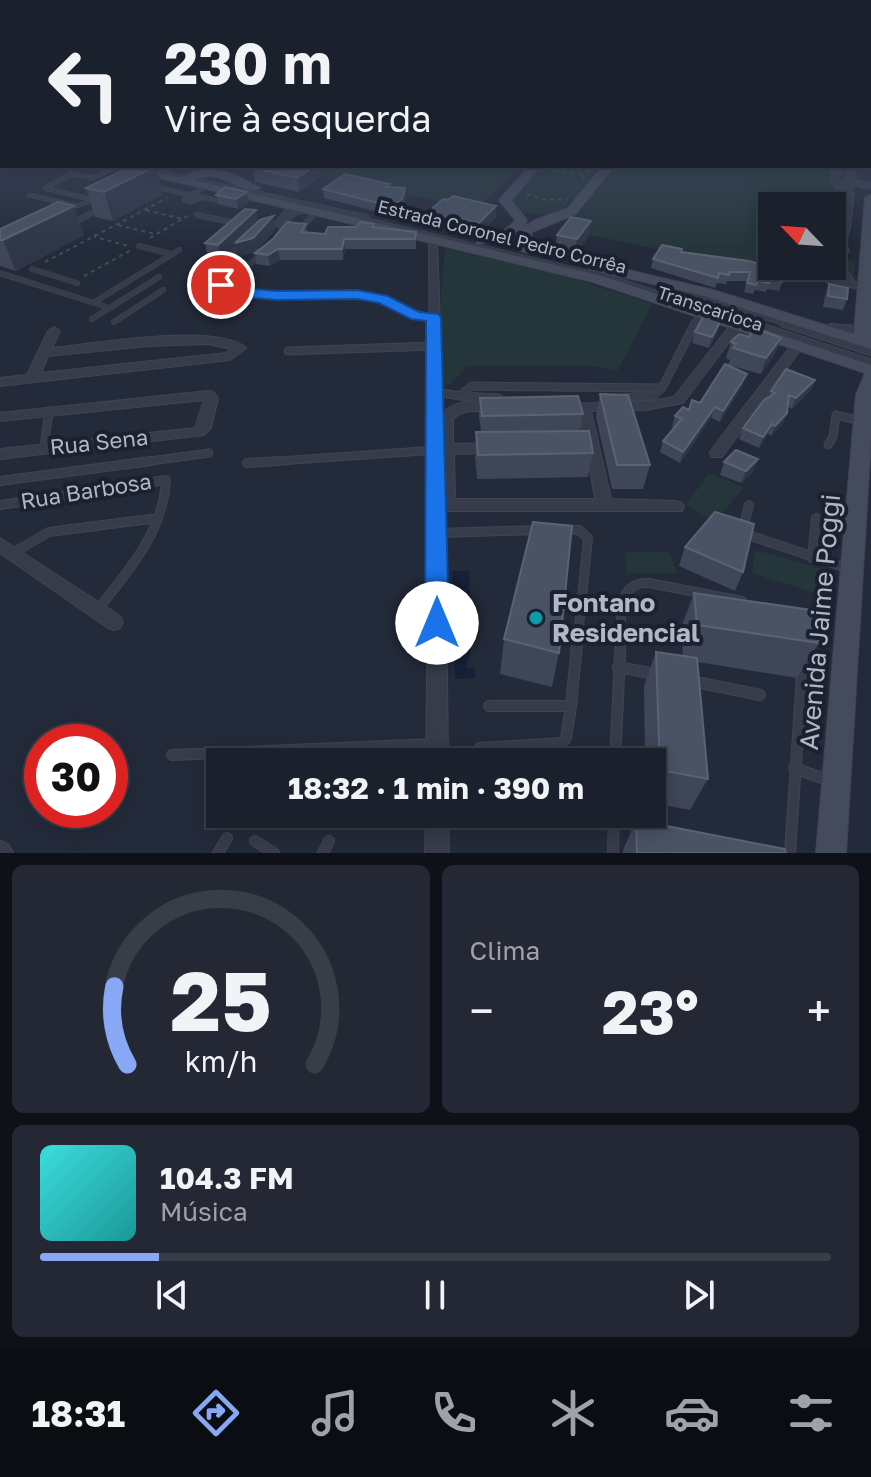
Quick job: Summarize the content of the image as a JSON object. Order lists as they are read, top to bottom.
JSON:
{
  "streets": {
    "main road": ["Estrada Coronel Pedro Corrêa", "Avenida Jaime Poggi"],
    "street": ["Rua Sena"],
    "lane": ["Transcarioca", "Rua Barbosa"]
  },
  "crossings": [
    ["Estrada Coronel Pedro Corrêa", "Transcarioca"],
    ["Estrada Coronel Pedro Corrêa", "Avenida Jaime Poggi"],
    ["Transcarioca", "Avenida Jaime Poggi"]
  ],
  "places": ["Fontano Residencial"],
  "north": "top left",
  "page": {
    "turn": ["230 m", "Vire à esquerda"],
    "limit": "30",
    "trip": "18:32 · 1 min · 390 m",
    "tile": "Clima",
    "heat": ["−", "23°", "+"],
    "song": ["104.3 FM", "Música"],
    "tabs": "18:31",
    "gauge": ["25", "km/h"]
  }
}
